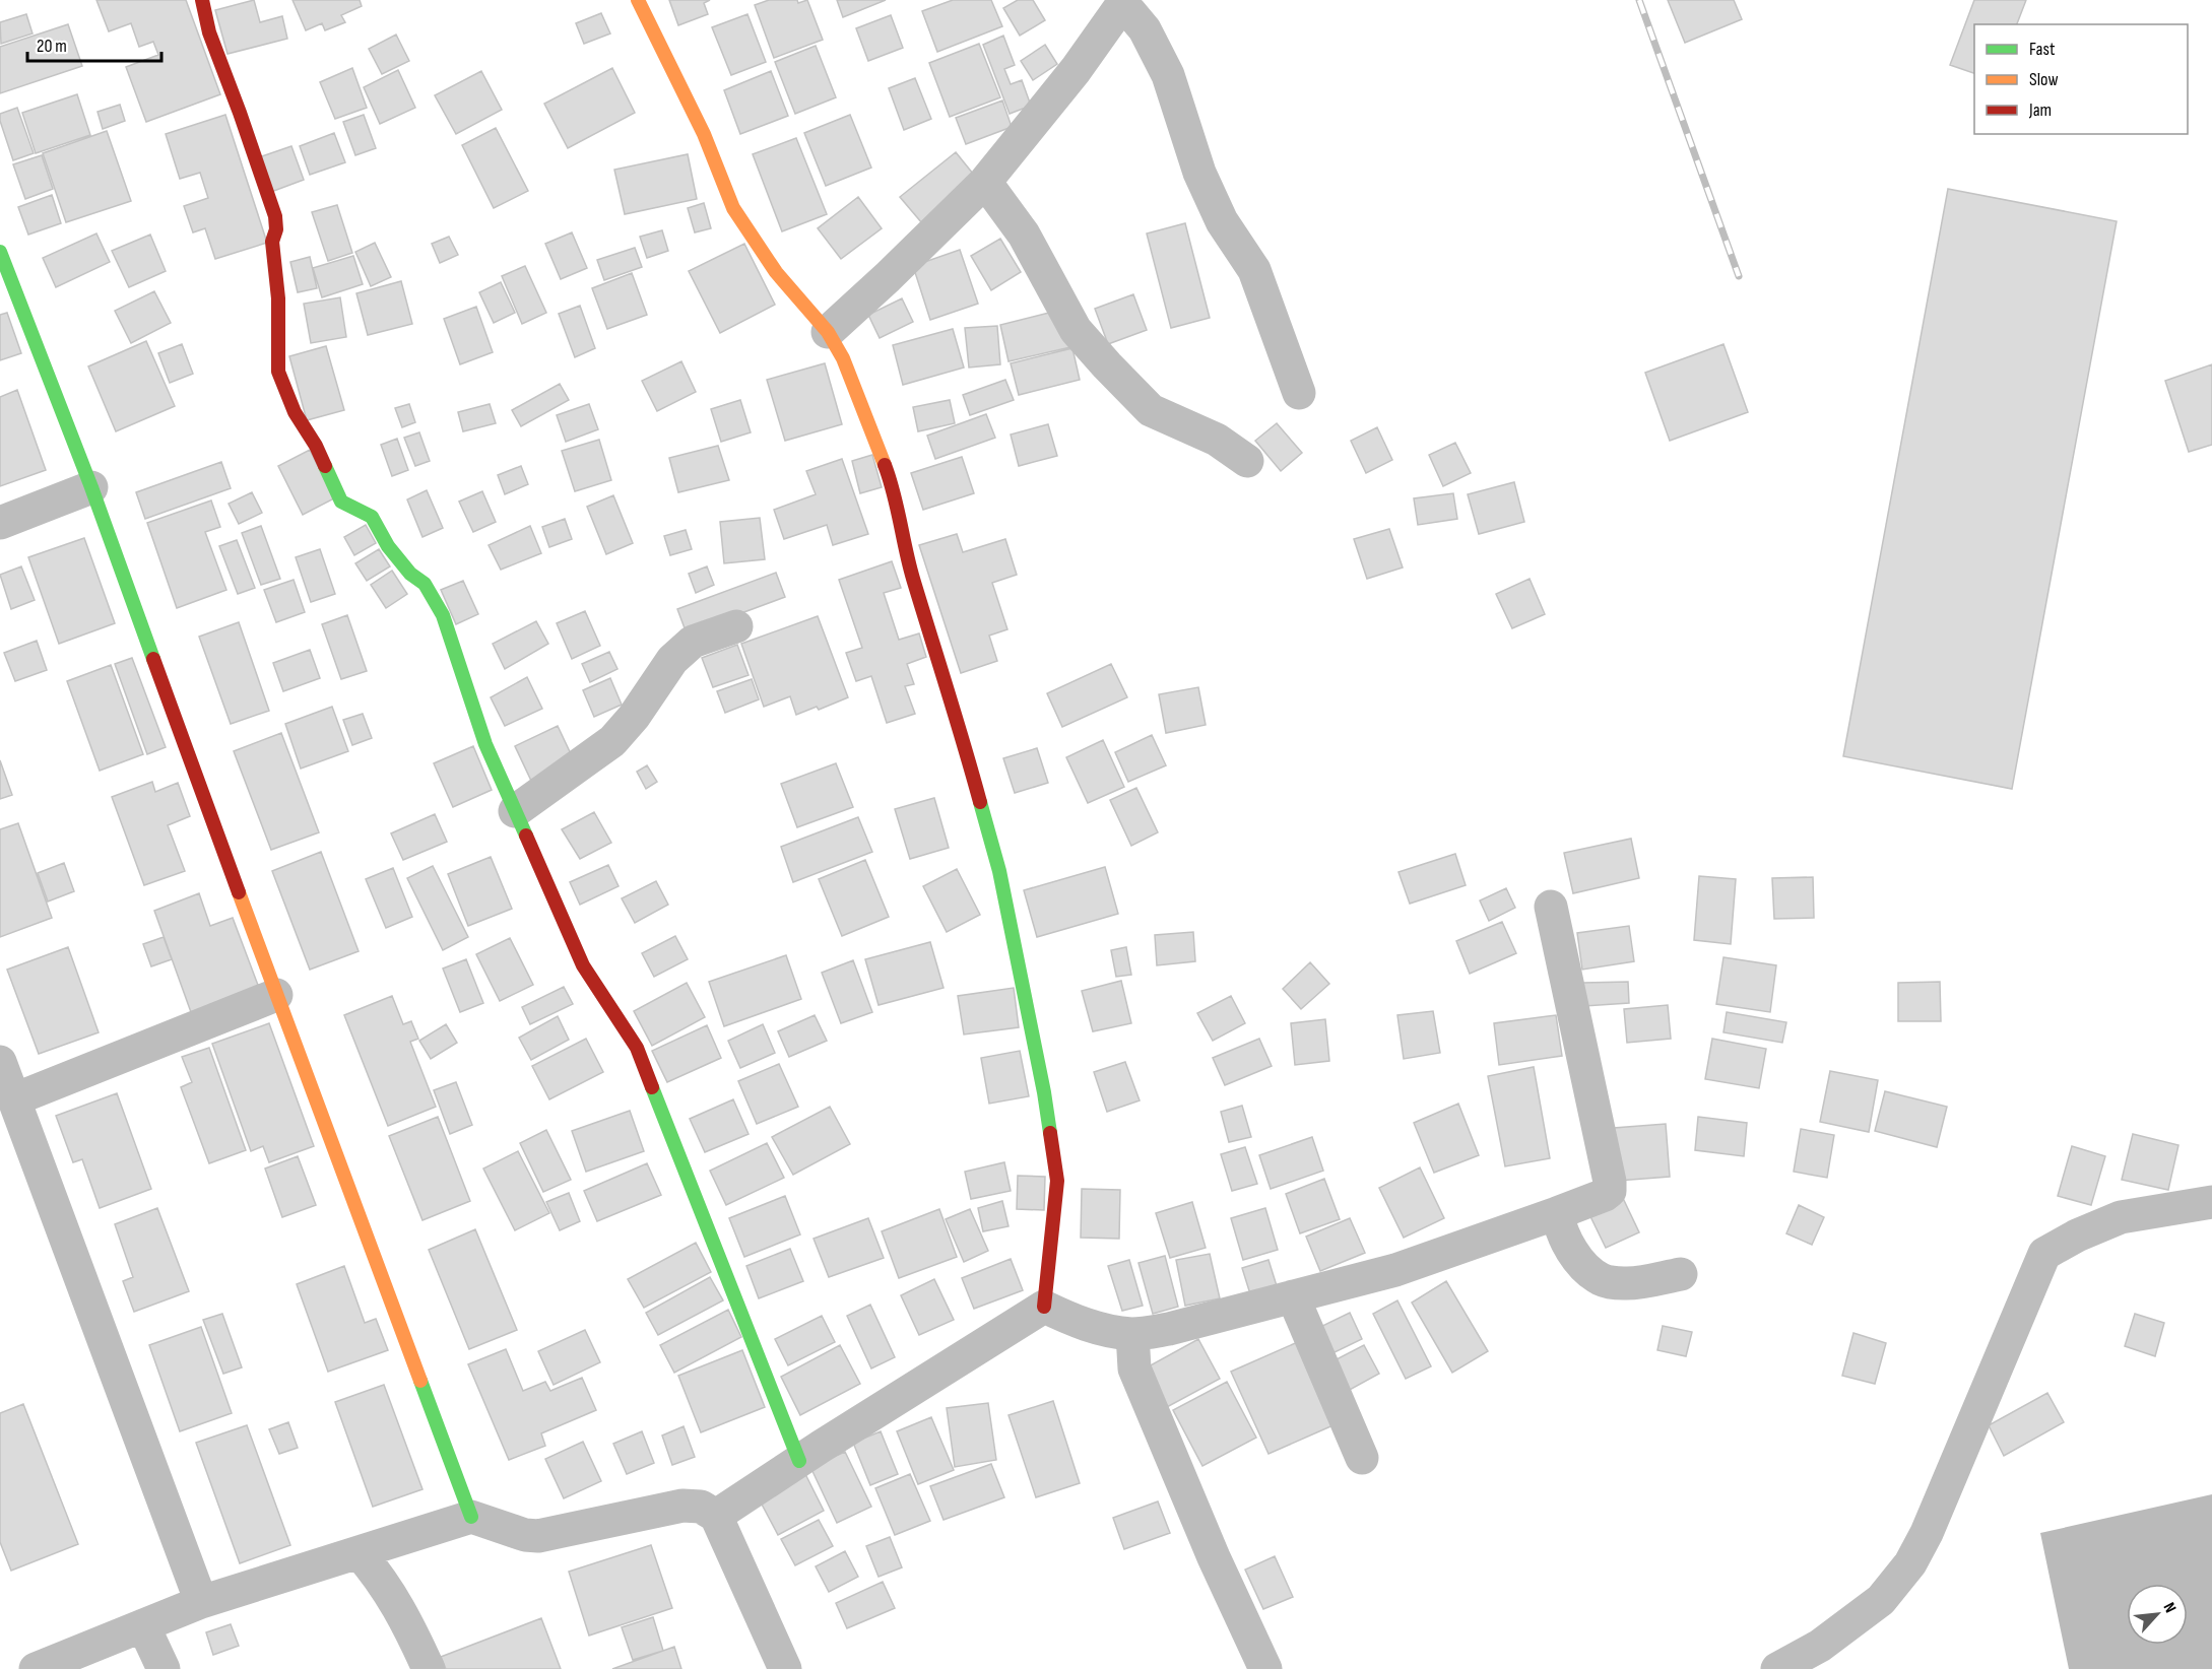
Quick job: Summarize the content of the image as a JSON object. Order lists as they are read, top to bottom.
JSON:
{
  "legend": ["Fast", "Slow", "Jam"],
  "scale_bar": "20 m",
  "north": "top right"
}
